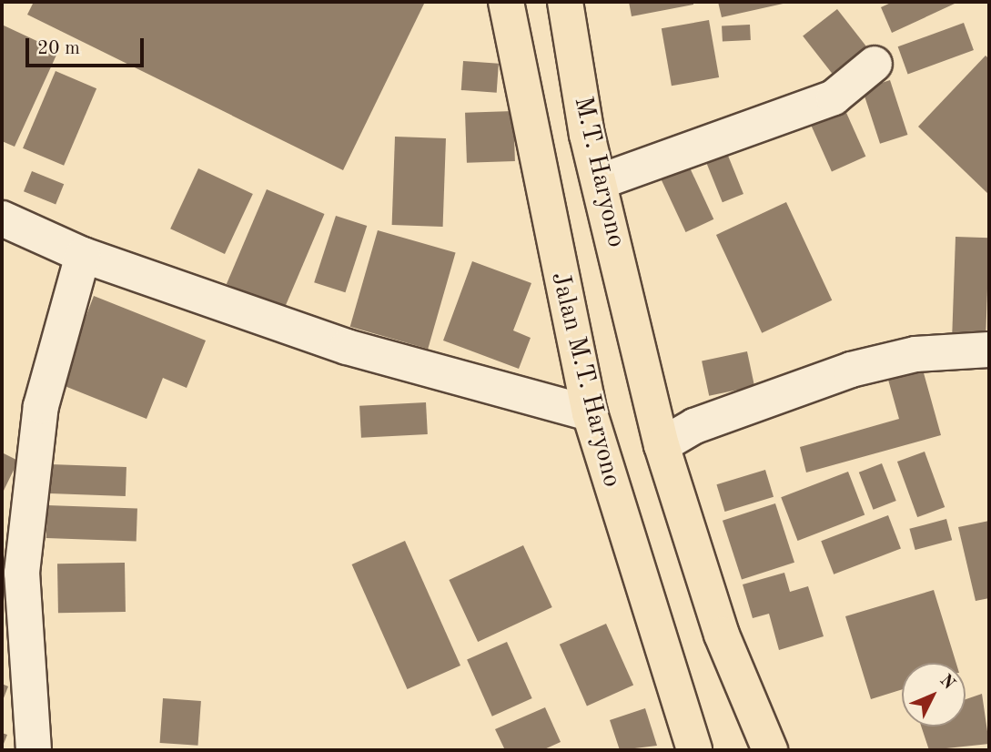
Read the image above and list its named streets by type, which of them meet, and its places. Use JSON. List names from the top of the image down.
{
  "streets": {
    "highway": ["M.T. Haryono", "Jalan M.T. Haryono"]
  },
  "scale_bar": "20 m",
  "north": "top right"
}
